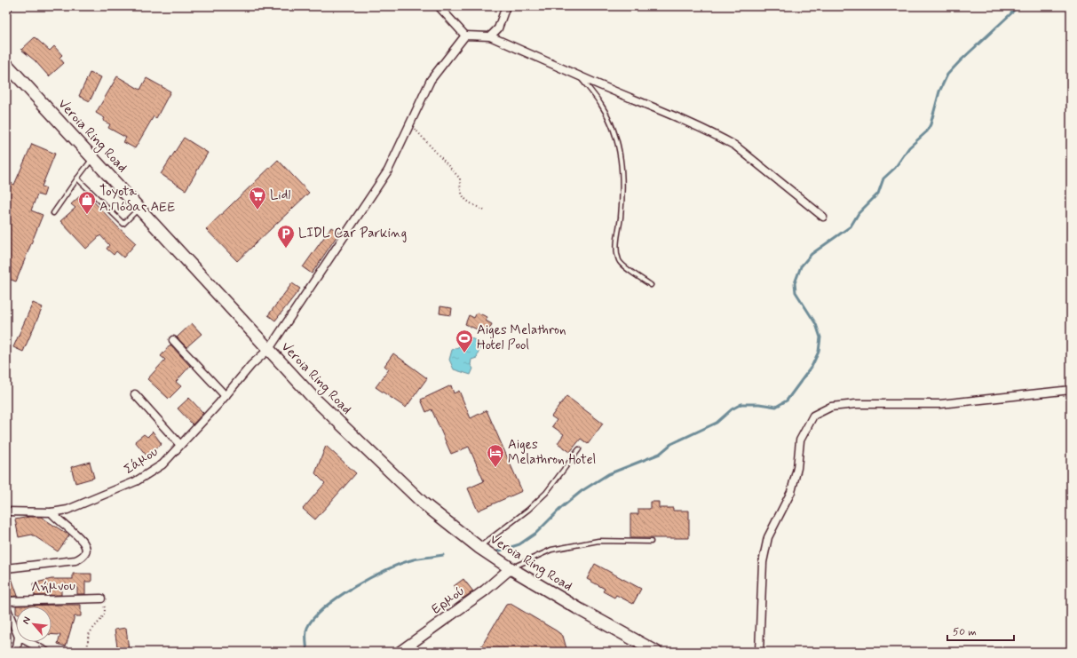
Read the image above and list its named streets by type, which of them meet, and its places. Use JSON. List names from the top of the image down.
{
  "streets": {
    "main road": ["Verοia Ring Road"],
    "street": ["Σάμου", "Λήμνου", "Ερμού"]
  },
  "crossings": [
    ["Verοia Ring Road", "Σάμου"],
    ["Verοia Ring Road", "Ερμού"]
  ],
  "places": {
    "supermarket": ["Lidl"],
    "shop": ["Toyota Α.Πόδας ΑΕΕ"],
    "parking": ["LIDL Car Parking"],
    "sports": ["Aiges Melathron Hotel Pool"],
    "hotel": ["Aiges Melathron Hotel"]
  },
  "scale_bar": "50 m",
  "north": "top left"
}
